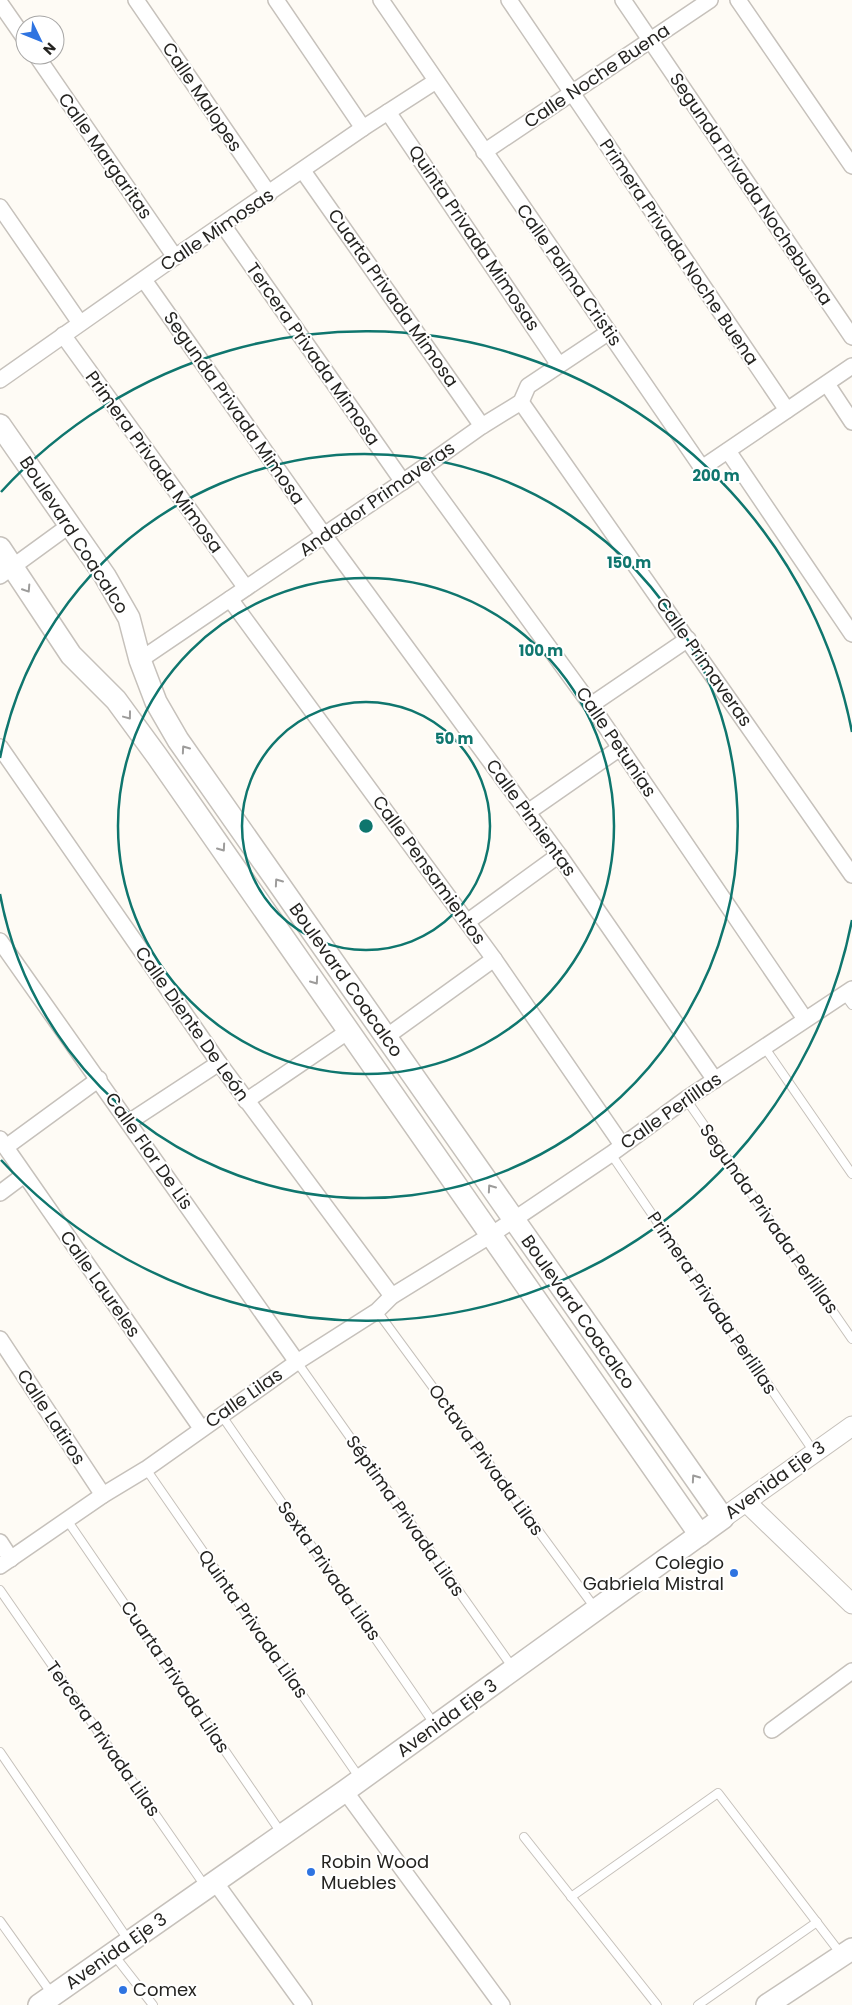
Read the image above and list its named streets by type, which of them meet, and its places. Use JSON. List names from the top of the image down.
{
  "streets": {
    "main road": ["Boulevard Coacalco", "Avenida Eje 3"],
    "street": [
      "Calle Noche Buena",
      "Calle Malopes",
      "Calle Margaritas",
      "Segunda Privada Nochebuena",
      "Calle Mimosas",
      "Quinta Privada Mimosas",
      "Primera Privada Noche Buena",
      "Calle Palma Cristis",
      "Cuarta Privada Mimosa",
      "Tercera Privada Mimosa",
      "Segunda Privada Mimosa",
      "Primera Privada Mimosa",
      "Andador Primaveras",
      "Calle Primaveras",
      "Calle Petunias",
      "Calle Pimientas",
      "Calle Pensamientos",
      "Calle Diente De León",
      "Calle Perlillas",
      "Calle Flor De Lis",
      "Calle Laureles",
      "Calle Lilas",
      "Calle Latiros"
    ],
    "lane": [
      "Segunda Privada Perlillas",
      "Primera Privada Perlillas",
      "Octava Privada Lilas",
      "Séptima Privada Lilas",
      "Sexta Privada Lilas",
      "Quinta Privada Lilas",
      "Cuarta Privada Lilas",
      "Tercera Privada Lilas"
    ]
  },
  "crossings": [
    ["Calle Noche Buena", "Segunda Privada Nochebuena"],
    ["Calle Noche Buena", "Primera Privada Noche Buena"],
    ["Calle Noche Buena", "Calle Palma Cristis"],
    ["Calle Malopes", "Calle Mimosas"],
    ["Calle Margaritas", "Calle Mimosas"],
    ["Calle Mimosas", "Quinta Privada Mimosas"],
    ["Calle Mimosas", "Calle Palma Cristis"],
    ["Calle Mimosas", "Cuarta Privada Mimosa"],
    ["Calle Mimosas", "Tercera Privada Mimosa"],
    ["Calle Mimosas", "Segunda Privada Mimosa"],
    ["Calle Mimosas", "Primera Privada Mimosa"],
    ["Quinta Privada Mimosas", "Andador Primaveras"],
    ["Calle Palma Cristis", "Andador Primaveras"],
    ["Cuarta Privada Mimosa", "Andador Primaveras"],
    ["Tercera Privada Mimosa", "Andador Primaveras"],
    ["Segunda Privada Mimosa", "Andador Primaveras"],
    ["Segunda Privada Mimosa", "Calle Pimientas"],
    ["Primera Privada Mimosa", "Andador Primaveras"],
    ["Andador Primaveras", "Boulevard Coacalco"],
    ["Andador Primaveras", "Calle Primaveras"],
    ["Andador Primaveras", "Calle Petunias"],
    ["Andador Primaveras", "Calle Pimientas"],
    ["Andador Primaveras", "Calle Pensamientos"],
    ["Boulevard Coacalco", "Calle Perlillas"],
    ["Boulevard Coacalco", "Calle Lilas"],
    ["Boulevard Coacalco", "Avenida Eje 3"],
    ["Calle Petunias", "Calle Perlillas"],
    ["Calle Pimientas", "Calle Perlillas"],
    ["Calle Pensamientos", "Calle Perlillas"],
    ["Calle Pensamientos", "Primera Privada Perlillas"],
    ["Calle Diente De León", "Calle Lilas"],
    ["Calle Perlillas", "Segunda Privada Perlillas"],
    ["Calle Perlillas", "Primera Privada Perlillas"],
    ["Calle Perlillas", "Calle Lilas"],
    ["Calle Flor De Lis", "Calle Lilas"],
    ["Calle Flor De Lis", "Séptima Privada Lilas"],
    ["Calle Laureles", "Calle Lilas"],
    ["Primera Privada Perlillas", "Avenida Eje 3"],
    ["Calle Lilas", "Calle Latiros"],
    ["Calle Lilas", "Octava Privada Lilas"],
    ["Calle Lilas", "Séptima Privada Lilas"],
    ["Calle Lilas", "Sexta Privada Lilas"],
    ["Calle Lilas", "Quinta Privada Lilas"],
    ["Calle Lilas", "Cuarta Privada Lilas"],
    ["Octava Privada Lilas", "Avenida Eje 3"],
    ["Avenida Eje 3", "Séptima Privada Lilas"],
    ["Avenida Eje 3", "Sexta Privada Lilas"],
    ["Avenida Eje 3", "Quinta Privada Lilas"],
    ["Avenida Eje 3", "Cuarta Privada Lilas"],
    ["Avenida Eje 3", "Tercera Privada Lilas"]
  ],
  "places": ["Colegio Gabriela Mistral", "Robin Wood Muebles", "Comex"],
  "north": "bottom right",
  "rings": [
    "200 m",
    "150 m",
    "100 m",
    "50 m"
  ]
}
